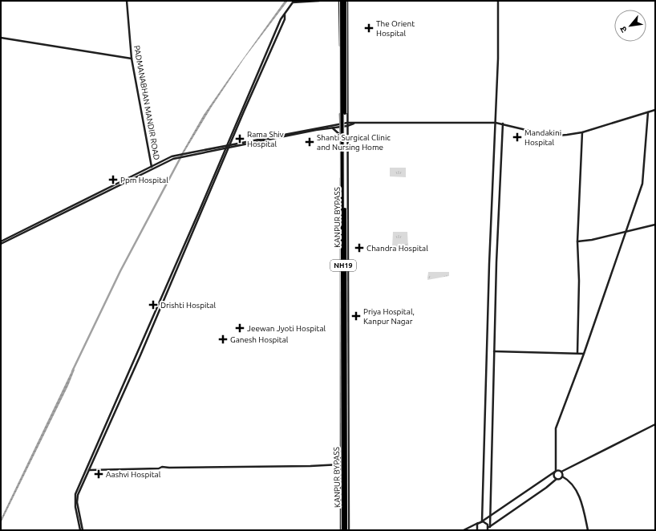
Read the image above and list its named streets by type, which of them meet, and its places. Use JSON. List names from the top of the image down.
{
  "streets": {
    "highway": ["KANPUR BYPASS", "NH19"],
    "street": ["PADMANABHAN MANDIR ROAD"]
  },
  "places": {
    "health": [
      "The Orient Hospital",
      "Mandakini Hospital",
      "Rama Shiv Hospital",
      "Shanti Surgical Clinic and Nursing Home",
      "Ppm Hospital",
      "Chandra Hospital",
      "Drishti Hospital",
      "Priya Hospital, Kanpur Nagar",
      "Jeewan Jyoti Hospital",
      "Ganesh Hospital",
      "Aashvi Hospital"
    ]
  },
  "north": "bottom left"
}
